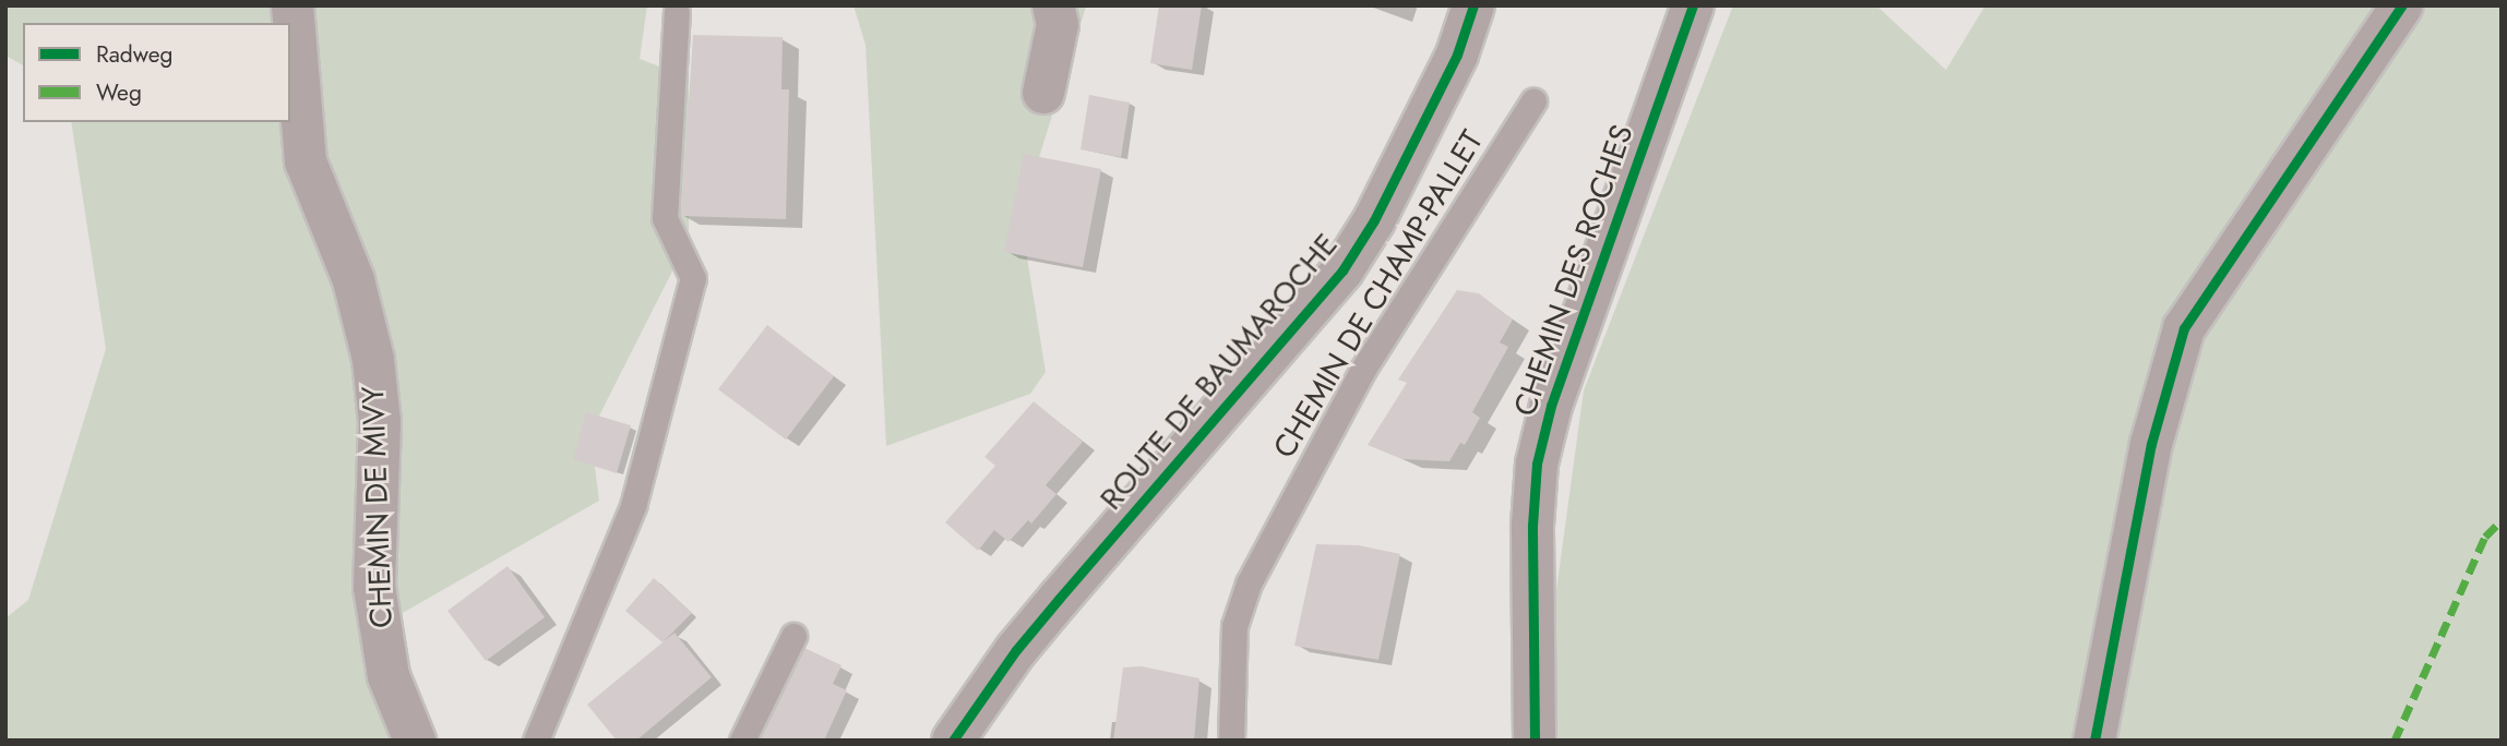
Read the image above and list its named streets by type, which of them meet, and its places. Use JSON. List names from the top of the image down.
{
  "streets": {
    "street": ["CHEMIN DES ROCHES", "ROUTE DE BAUMAROCHE", "CHEMIN DE MIVY"],
    "lane": ["CHEMIN DE CHAMP-PALLET"]
  },
  "legend": ["Radweg", "Weg"]
}
